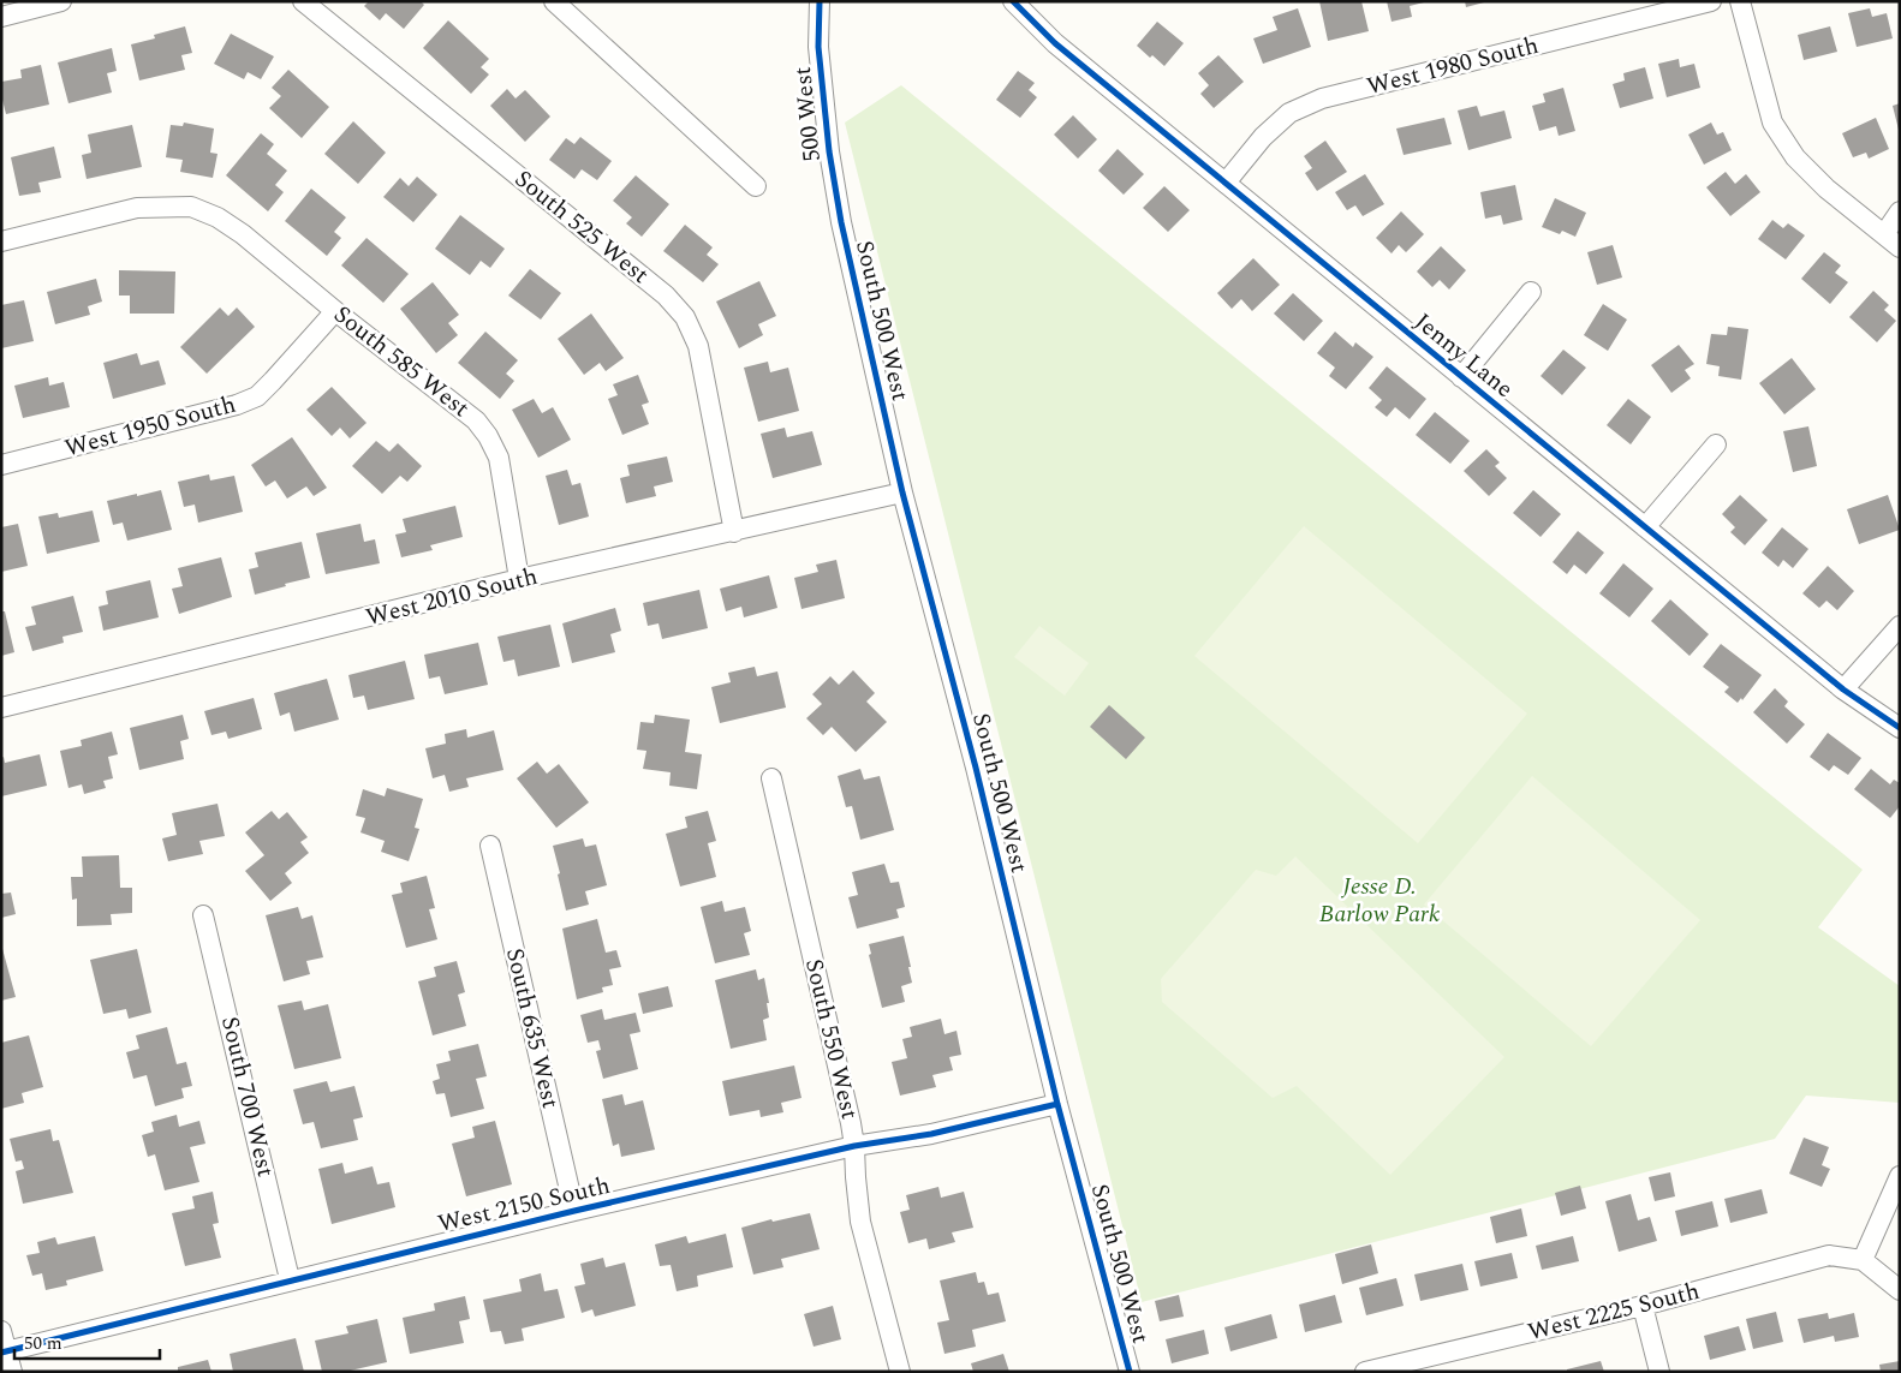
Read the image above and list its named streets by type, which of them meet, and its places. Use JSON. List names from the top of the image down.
{
  "streets": {
    "street": [
      "West 1980 South",
      "500 West",
      "South 525 West",
      "South 500 West",
      "Jenny Lane",
      "South 585 West",
      "West 1950 South",
      "West 2010 South",
      "South 635 West",
      "South 550 West",
      "South 700 West",
      "West 2150 South",
      "West 2225 South"
    ]
  },
  "crossings": [
    ["West 1980 South", "Jenny Lane"],
    ["500 West", "South 500 West"],
    ["South 525 West", "West 2010 South"],
    ["South 500 West", "West 2010 South"],
    ["South 500 West", "West 2150 South"],
    ["South 585 West", "West 1950 South"],
    ["South 585 West", "West 2010 South"],
    ["South 635 West", "West 2150 South"],
    ["South 550 West", "West 2150 South"],
    ["South 700 West", "West 2150 South"]
  ],
  "parks": ["Jesse D. Barlow Park"],
  "scale_bar": "50 m"
}
